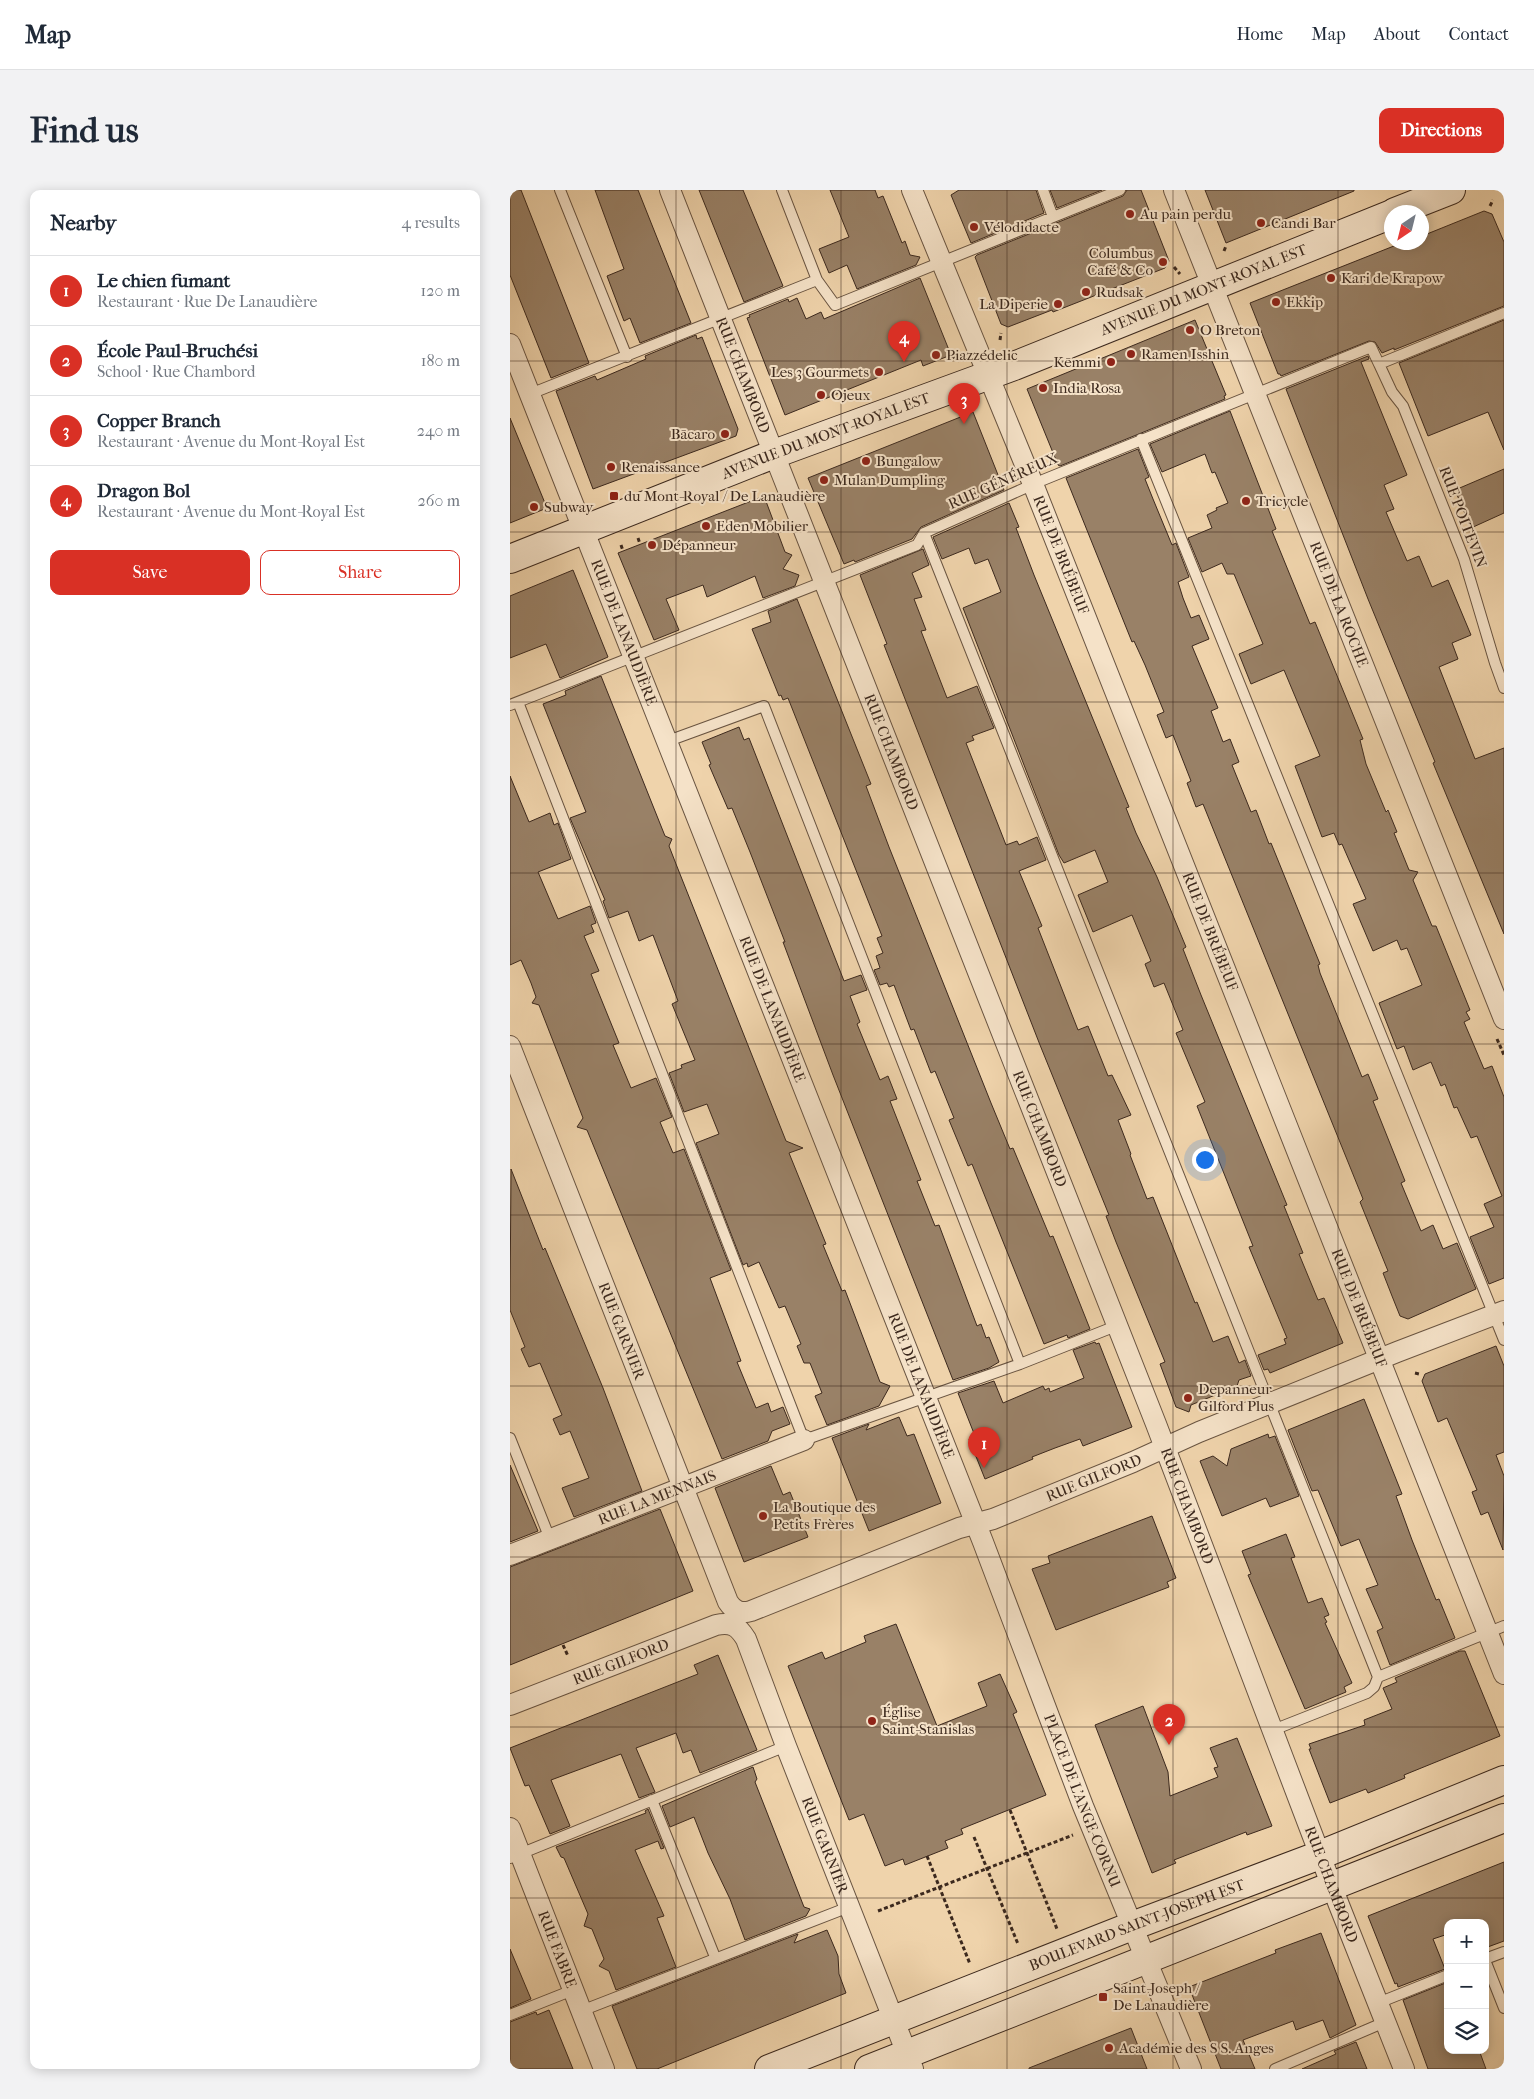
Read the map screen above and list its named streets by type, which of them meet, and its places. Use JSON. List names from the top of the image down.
{
  "streets": {
    "main road": ["AVENUE DU MONT-ROYAL EST", "BOULEVARD SAINT-JOSEPH EST"],
    "street": [
      "RUE CHAMBORD",
      "RUE DE BRÉBEUF",
      "RUE DE LA ROCHE",
      "RUE DE LANAUDIÈRE",
      "RUE GARNIER",
      "RUE GILFORD",
      "RUE LA MENNAIS",
      "PLACE DE L'ANGE-CORNU",
      "RUE FABRE"
    ],
    "lane": ["RUE GÉNÉREUX", "RUE POITEVIN"]
  },
  "crossings": [
    ["AVENUE DU MONT-ROYAL EST", "RUE CHAMBORD"],
    ["AVENUE DU MONT-ROYAL EST", "RUE DE BRÉBEUF"],
    ["AVENUE DU MONT-ROYAL EST", "RUE DE LA ROCHE"],
    ["AVENUE DU MONT-ROYAL EST", "RUE DE LANAUDIÈRE"],
    ["RUE CHAMBORD", "RUE GÉNÉREUX"],
    ["RUE CHAMBORD", "RUE GILFORD"],
    ["RUE CHAMBORD", "BOULEVARD SAINT-JOSEPH EST"],
    ["RUE GÉNÉREUX", "RUE POITEVIN"],
    ["RUE GÉNÉREUX", "RUE DE BRÉBEUF"],
    ["RUE GÉNÉREUX", "RUE DE LA ROCHE"],
    ["RUE GÉNÉREUX", "RUE DE LANAUDIÈRE"],
    ["RUE DE BRÉBEUF", "RUE GILFORD"],
    ["RUE DE LANAUDIÈRE", "RUE GILFORD"],
    ["RUE DE LANAUDIÈRE", "PLACE DE L'ANGE-CORNU"],
    ["RUE GARNIER", "RUE GILFORD"],
    ["RUE GARNIER", "RUE LA MENNAIS"],
    ["RUE GARNIER", "BOULEVARD SAINT-JOSEPH EST"],
    ["PLACE DE L'ANGE-CORNU", "BOULEVARD SAINT-JOSEPH EST"]
  ],
  "places": {
    "other": [
      "Au pain perdu",
      "Candi Bar",
      "Vélodidacte",
      "Columbus Café & Co",
      "Kari de Krapow",
      "Rudsak",
      "Ekkip",
      "La Diperie",
      "O Breton",
      "Ramen Isshin",
      "Piazzédelic",
      "Kēmmi",
      "Les 3 Gourmets",
      "India Rosa",
      "Ojeux",
      "Bācaro",
      "Bungalow",
      "Renaissance",
      "Mulan Dumpling",
      "Tricycle",
      "Subway",
      "Eden Mobilier",
      "Dépanneur",
      "Depanneur Gilford Plus",
      "La Boutique des Petits Frères",
      "Église Saint-Stanislas",
      "Académie des S S. Anges"
    ],
    "transit": ["du Mont-Royal / De Lanaudière", "Saint-Joseph / De Lanaudière"]
  },
  "north": "bottom left",
  "page": {
    "header": "Map",
    "nav": [
      "Home",
      "Map",
      "About",
      "Contact"
    ],
    "buttons": [
      "Directions",
      ["Save", "Share"]
    ],
    "title": "Find us",
    "heading": ["Nearby", "4 results"],
    "list": [
      {
        "mark": "1",
        "name": "Le chien fumant",
        "note": "Restaurant · Rue De Lanaudière",
        "value": "120 m"
      },
      {
        "mark": "2",
        "name": "École Paul-Bruchési",
        "note": "School · Rue Chambord",
        "value": "180 m"
      },
      {
        "mark": "3",
        "name": "Copper Branch",
        "note": "Restaurant · Avenue du Mont-Royal Est",
        "value": "240 m"
      },
      {
        "mark": "4",
        "name": "Dragon Bol",
        "note": "Restaurant · Avenue du Mont-Royal Est",
        "value": "260 m"
      }
    ],
    "pins": [
      "4",
      "3",
      "1",
      "2"
    ],
    "map_buttons": ["+", "−"]
  }
}
